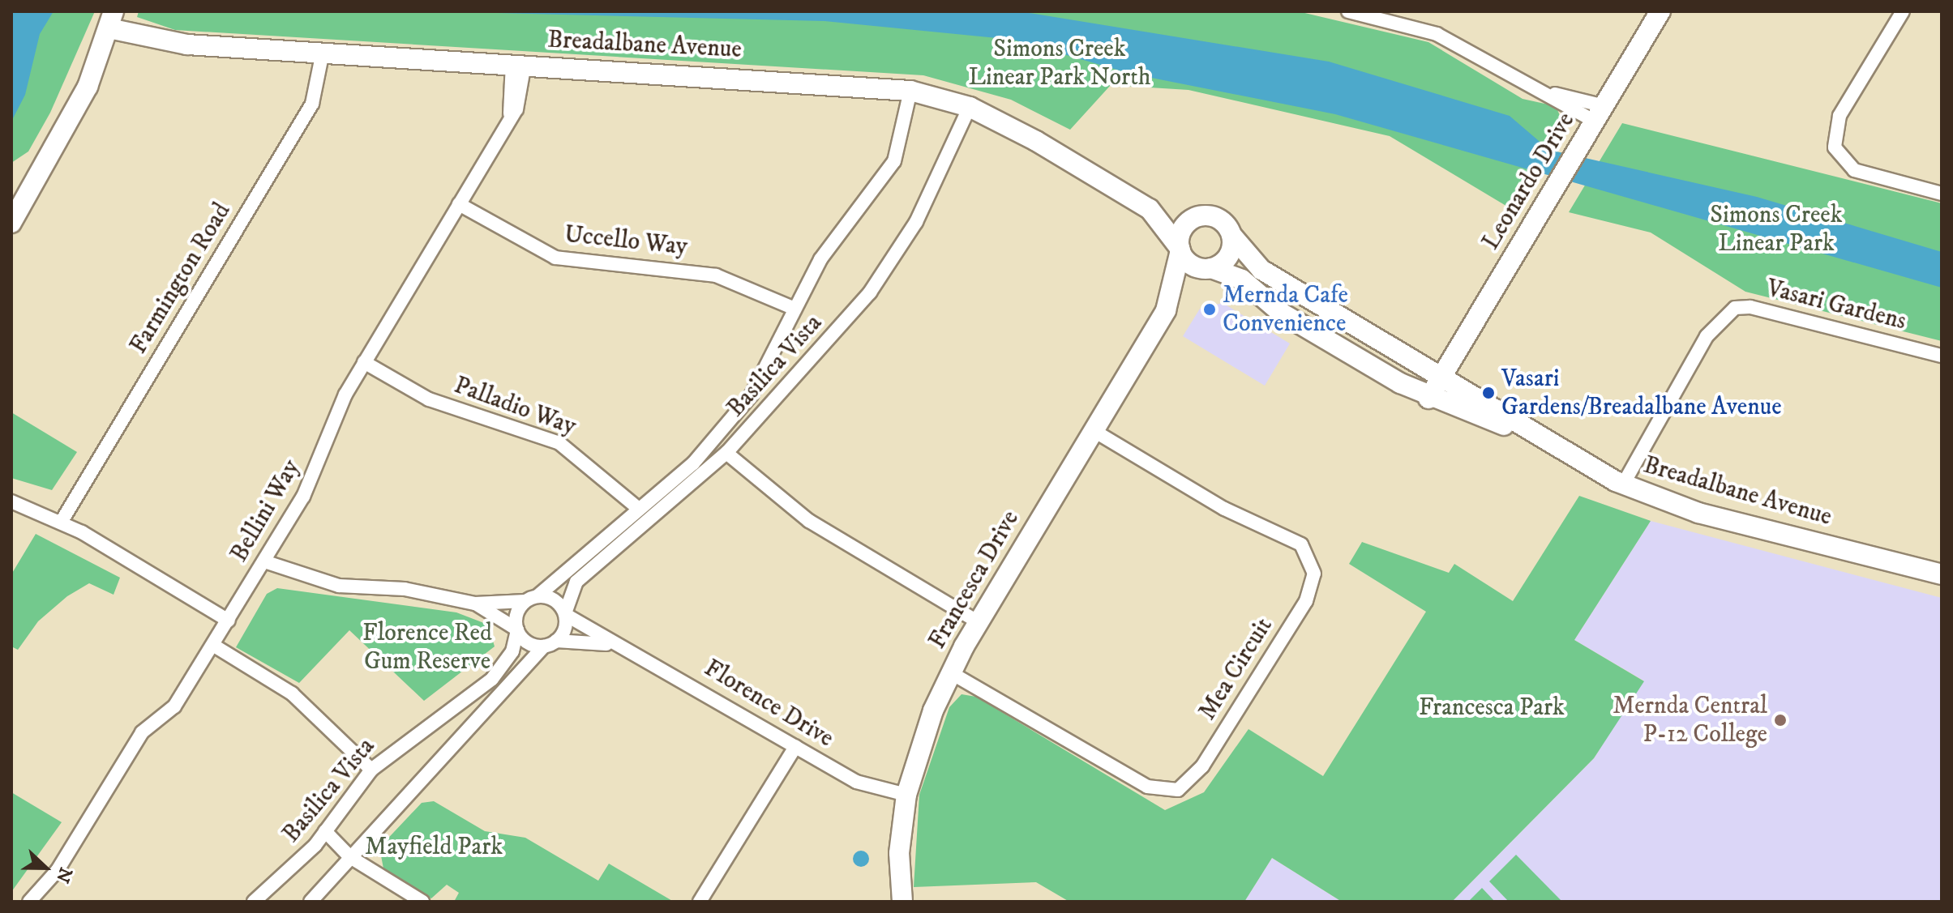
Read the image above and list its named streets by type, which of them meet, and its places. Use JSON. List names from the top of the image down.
{
  "streets": {
    "street": [
      "Breadalbane Avenue",
      "Leonardo Drive",
      "Uccello Way",
      "Farmington Road",
      "Vasari Gardens",
      "Basilica Vista",
      "Palladio Way",
      "Bellini Way",
      "Francesca Drive",
      "Mea Circuit",
      "Florence Drive"
    ]
  },
  "crossings": [
    ["Breadalbane Avenue", "Leonardo Drive"],
    ["Breadalbane Avenue", "Farmington Road"],
    ["Breadalbane Avenue", "Vasari Gardens"],
    ["Breadalbane Avenue", "Basilica Vista"],
    ["Breadalbane Avenue", "Bellini Way"],
    ["Breadalbane Avenue", "Francesca Drive"],
    ["Uccello Way", "Basilica Vista"],
    ["Uccello Way", "Bellini Way"],
    ["Basilica Vista", "Palladio Way"],
    ["Basilica Vista", "Florence Drive"],
    ["Palladio Way", "Bellini Way"],
    ["Francesca Drive", "Mea Circuit"],
    ["Francesca Drive", "Florence Drive"]
  ],
  "parks": [
    "Simons Creek Linear Park North",
    "Simons Creek Linear Park",
    "Florence Red Gum Reserve",
    "Francesca Park",
    "Mayfield Park"
  ],
  "places": ["Mernda Cafe Convenience", "Vasari Gardens/Breadalbane Avenue", "Mernda Central P-12 College"],
  "north": "right"
}
